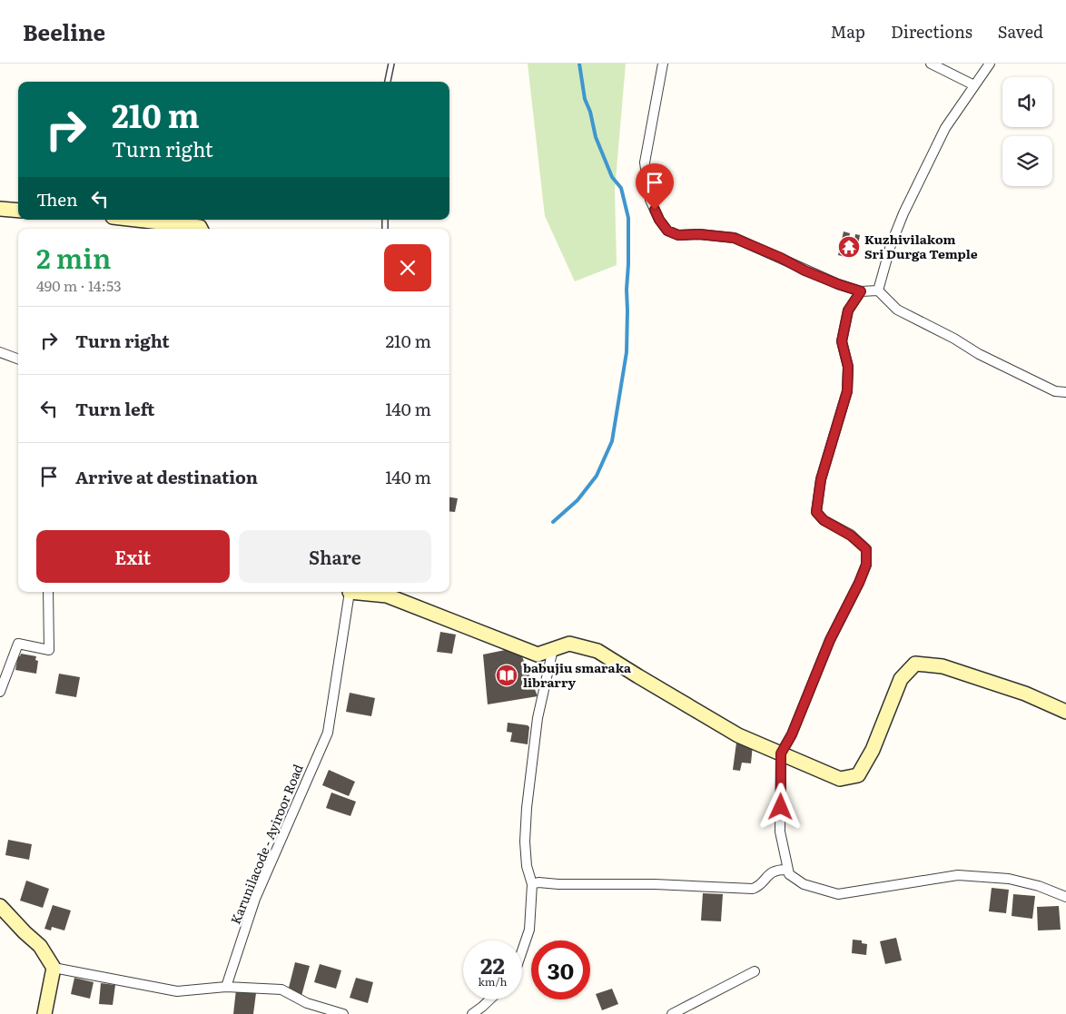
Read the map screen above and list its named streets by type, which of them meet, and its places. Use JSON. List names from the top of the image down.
{
  "streets": {
    "street": ["Karunilacode - Ayiroor Road"]
  },
  "places": {
    "temple": ["Kuzhivilakom Sri Durga Temple"],
    "library": ["babujiu smaraka librarry"]
  },
  "page": {
    "header": "Beeline",
    "nav": ["Map", "Directions", "Saved"],
    "turn": ["210 m", "Turn right"],
    "then": "Then",
    "heading": ["2 min", "490 m · 14:53"],
    "list": [
      {
        "name": "Turn right",
        "value": "210 m"
      },
      {
        "name": "Turn left",
        "value": "140 m"
      },
      {
        "name": "Arrive at destination",
        "value": "140 m"
      }
    ],
    "buttons": ["Exit", "Share"],
    "speed": "22 km/h",
    "limit": "30"
  }
}
